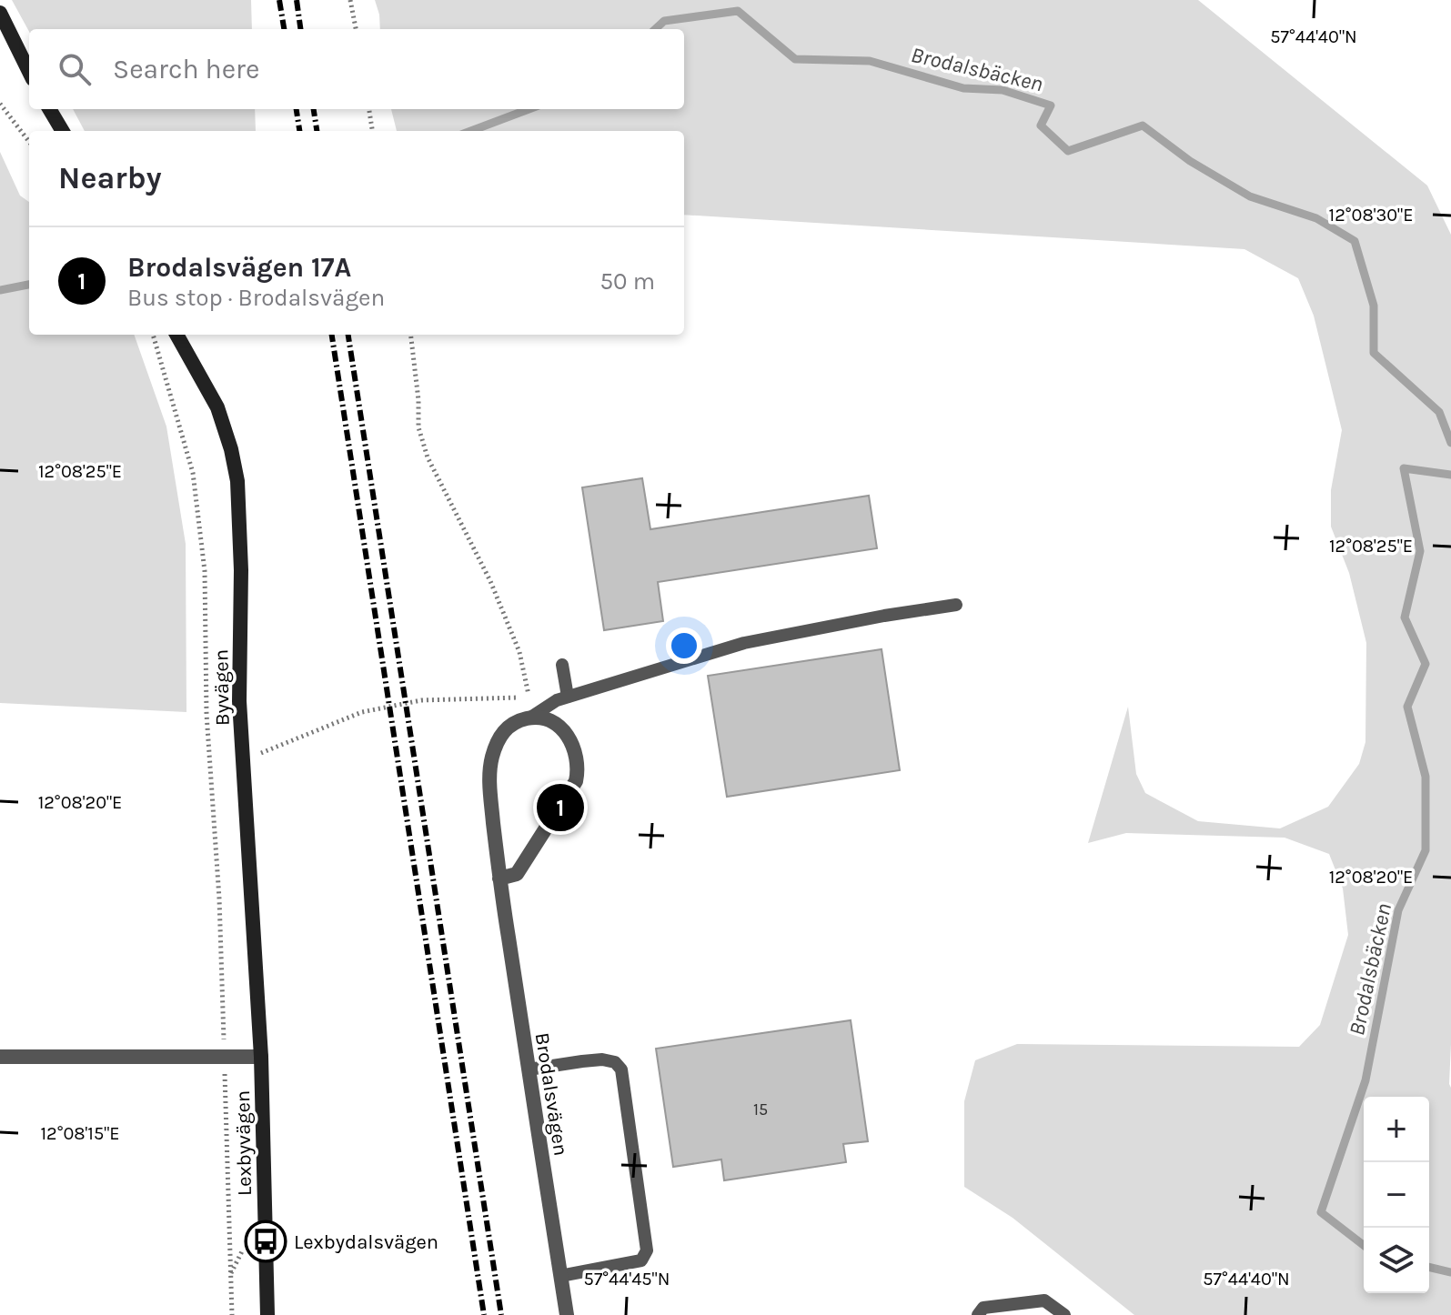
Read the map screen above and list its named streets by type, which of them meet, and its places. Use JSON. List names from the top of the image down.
{
  "streets": {
    "street": ["Byvägen", "Brodalsvägen", "Lexbyvägen"]
  },
  "crossings": [
    ["Byvägen", "Lexbyvägen"]
  ],
  "water": ["Brodalsbäcken"],
  "places": {
    "bus stop": ["Lexbydalsvägen"]
  },
  "house_numbers": ["15"],
  "page": {
    "search": "Search here",
    "heading": "Nearby",
    "list": [
      {
        "mark": "1",
        "name": "Brodalsvägen 17A",
        "note": "Bus stop · Brodalsvägen",
        "value": "50 m"
      }
    ],
    "pins": "1",
    "map_buttons": ["+", "−"]
  },
  "coordinates": [
    "57°44'40\"N",
    "12°08'30\"E",
    "12°08'25\"E",
    "12°08'20\"E",
    "12°08'15\"E",
    "57°44'45\"N"
  ]
}
